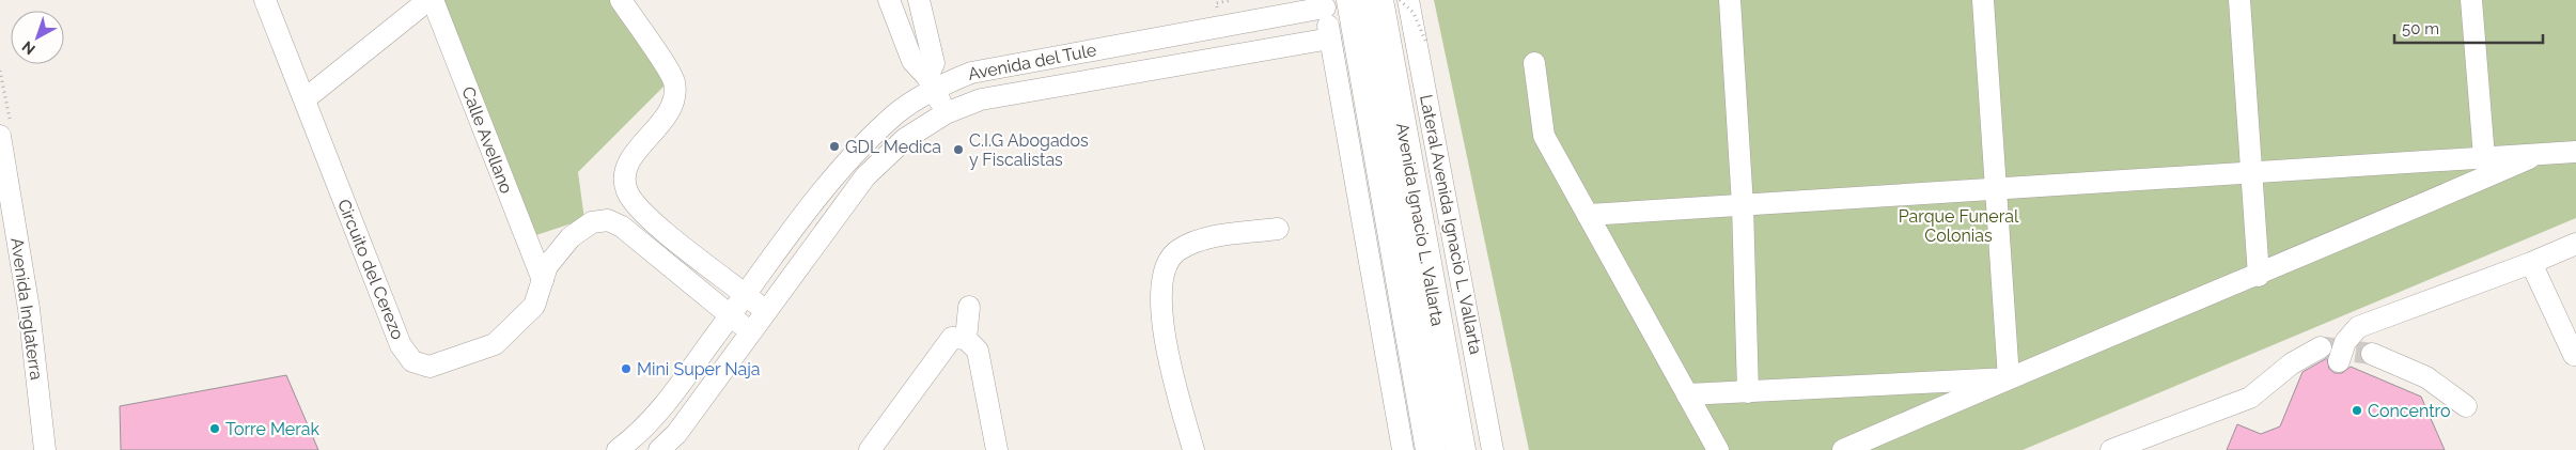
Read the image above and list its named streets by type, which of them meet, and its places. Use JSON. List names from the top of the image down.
{
  "streets": {
    "highway": ["Avenida Ignacio L. Vallarta"],
    "street": [
      "Avenida del Tule",
      "Calle Avellano",
      "Lateral Avenida Ignacio L. Vallarta",
      "Circuito del Cerezo",
      "Avenida Inglaterra"
    ]
  },
  "crossings": [
    ["Avenida del Tule", "Avenida Ignacio L. Vallarta"],
    ["Calle Avellano", "Circuito del Cerezo"]
  ],
  "parks": ["Parque Funeral Colonias"],
  "places": [
    "GDL Medica",
    "C.I.G Abogados y Fiscalistas",
    "Mini Super Naja",
    "Concentro",
    "Torre Merak"
  ],
  "scale_bar": "50 m",
  "north": "bottom left"
}
